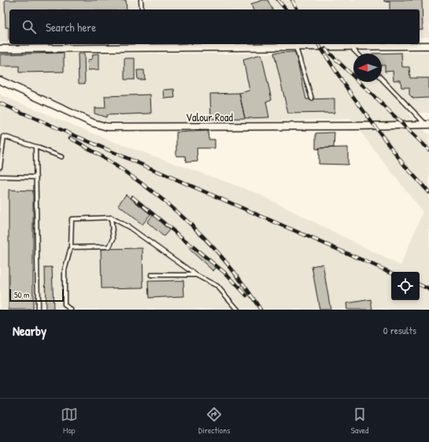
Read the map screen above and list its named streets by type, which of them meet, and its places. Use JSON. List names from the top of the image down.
{
  "streets": {
    "street": ["Valour Road"]
  },
  "scale_bar": "50 m",
  "north": "left",
  "page": {
    "search": "Search here",
    "scale": "50 m",
    "heading": ["Nearby", "0 results"],
    "nav": ["Map", "Directions", "Saved"]
  }
}
